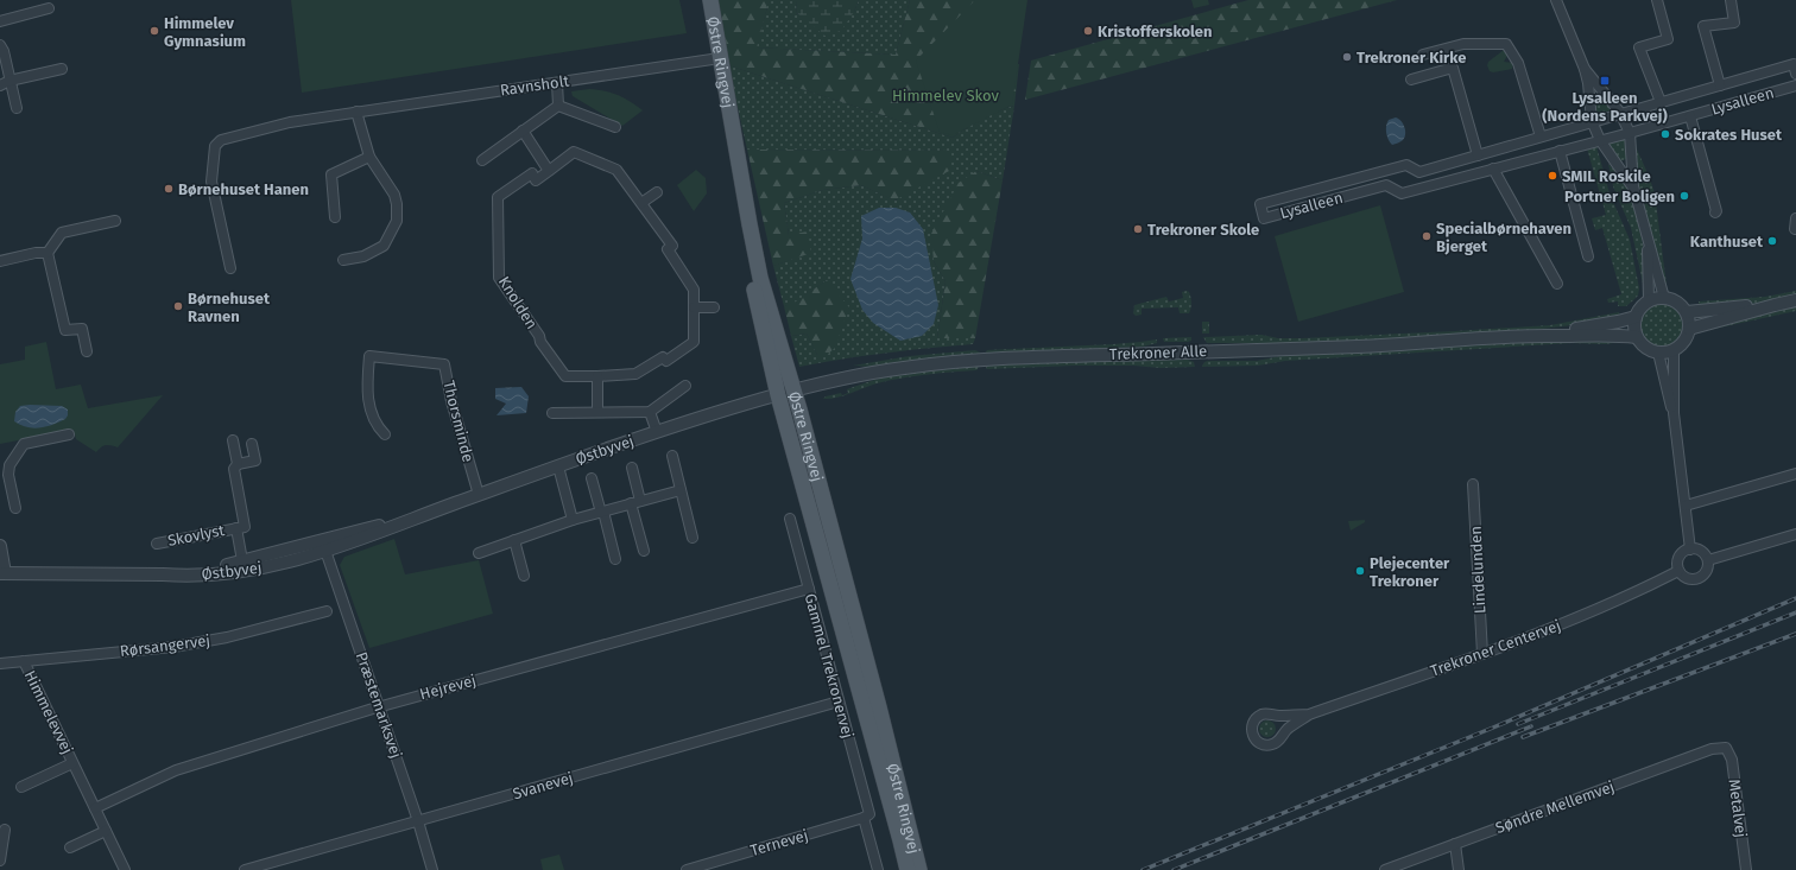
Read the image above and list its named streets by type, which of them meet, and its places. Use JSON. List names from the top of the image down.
{
  "streets": {
    "main road": ["Østre Ringvej"],
    "street": [
      "Ravnsholt",
      "Lysalleen",
      "Knolden",
      "Trekroner Alle",
      "Thorsminde",
      "Østbyvej",
      "Skovlyst",
      "Lindelunden",
      "Rørsangervej",
      "Trekroner Centervej",
      "Gammel Trekronervej",
      "Hejrevej",
      "Præstemarksvej",
      "Himmelevvej",
      "Svanevej",
      "Søndre Mellemvej",
      "Metalvej",
      "Ternevej"
    ]
  },
  "crossings": [
    ["Østre Ringvej", "Ravnsholt"],
    ["Østre Ringvej", "Trekroner Alle"],
    ["Østre Ringvej", "Østbyvej"],
    ["Trekroner Alle", "Østbyvej"],
    ["Thorsminde", "Østbyvej"],
    ["Østbyvej", "Skovlyst"],
    ["Østbyvej", "Præstemarksvej"],
    ["Lindelunden", "Trekroner Centervej"],
    ["Rørsangervej", "Himmelevvej"],
    ["Gammel Trekronervej", "Hejrevej"],
    ["Gammel Trekronervej", "Svanevej"],
    ["Gammel Trekronervej", "Ternevej"],
    ["Hejrevej", "Præstemarksvej"],
    ["Hejrevej", "Himmelevvej"],
    ["Præstemarksvej", "Svanevej"],
    ["Søndre Mellemvej", "Metalvej"]
  ],
  "parks": ["Himmelev Skov"],
  "places": {
    "other": [
      "Himmelev Gymnasium",
      "Kristofferskolen",
      "Trekroner Kirke",
      "Sokrates Huset",
      "SMIL Roskile",
      "Børnehuset Hanen",
      "Portner Boligen",
      "Trekroner Skole",
      "Specialbørnehaven Bjerget",
      "Kanthuset",
      "Børnehuset Ravnen",
      "Plejecenter Trekroner"
    ],
    "transit": ["Lysalleen (Nordens Parkvej)"]
  }
}
